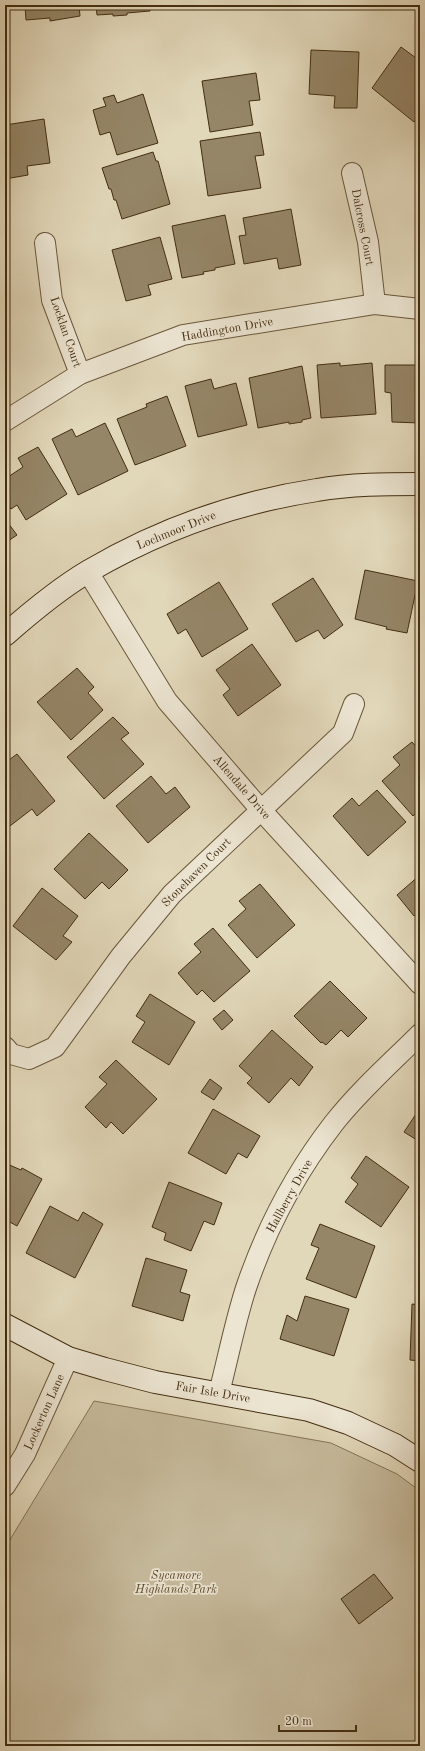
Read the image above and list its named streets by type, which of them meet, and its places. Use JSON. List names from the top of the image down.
{
  "streets": {
    "street": [
      "Dalcross Court",
      "Haddington Drive",
      "Locklan Court",
      "Lochmoor Drive",
      "Allendale Drive",
      "Stonehaven Court",
      "Hallberry Drive",
      "Fair Isle Drive",
      "Lockerton Lane"
    ]
  },
  "crossings": [
    ["Dalcross Court", "Haddington Drive"],
    ["Haddington Drive", "Locklan Court"],
    ["Lochmoor Drive", "Allendale Drive"],
    ["Allendale Drive", "Stonehaven Court"],
    ["Hallberry Drive", "Fair Isle Drive"],
    ["Fair Isle Drive", "Lockerton Lane"]
  ],
  "parks": ["Sycamore Highlands Park"],
  "scale_bar": "20 m"
}
